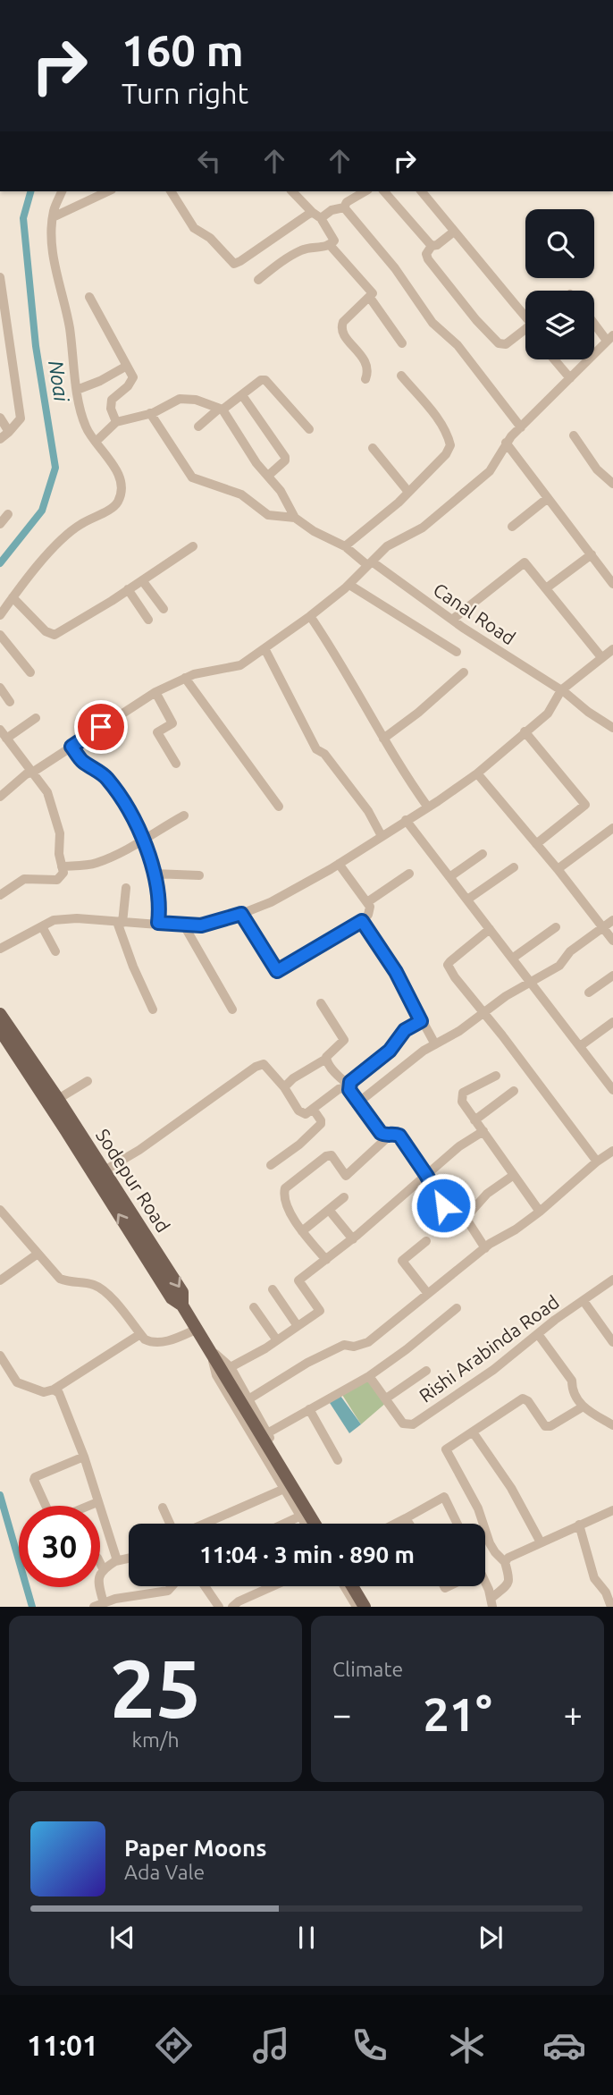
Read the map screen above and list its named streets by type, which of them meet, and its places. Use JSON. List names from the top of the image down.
{
  "streets": {
    "main road": ["Sodepur Road"],
    "street": ["Canal Road", "Rishi Arabinda Road"]
  },
  "water": ["Noai"],
  "page": {
    "turn": ["160 m", "Turn right"],
    "limit": "30",
    "trip": "11:04 · 3 min · 890 m",
    "tile": [
      ["25", "km/h"],
      "Climate"
    ],
    "heat": ["−", "21°", "+"],
    "song": ["Paper Moons", "Ada Vale"],
    "tabs": "11:01"
  }
}
